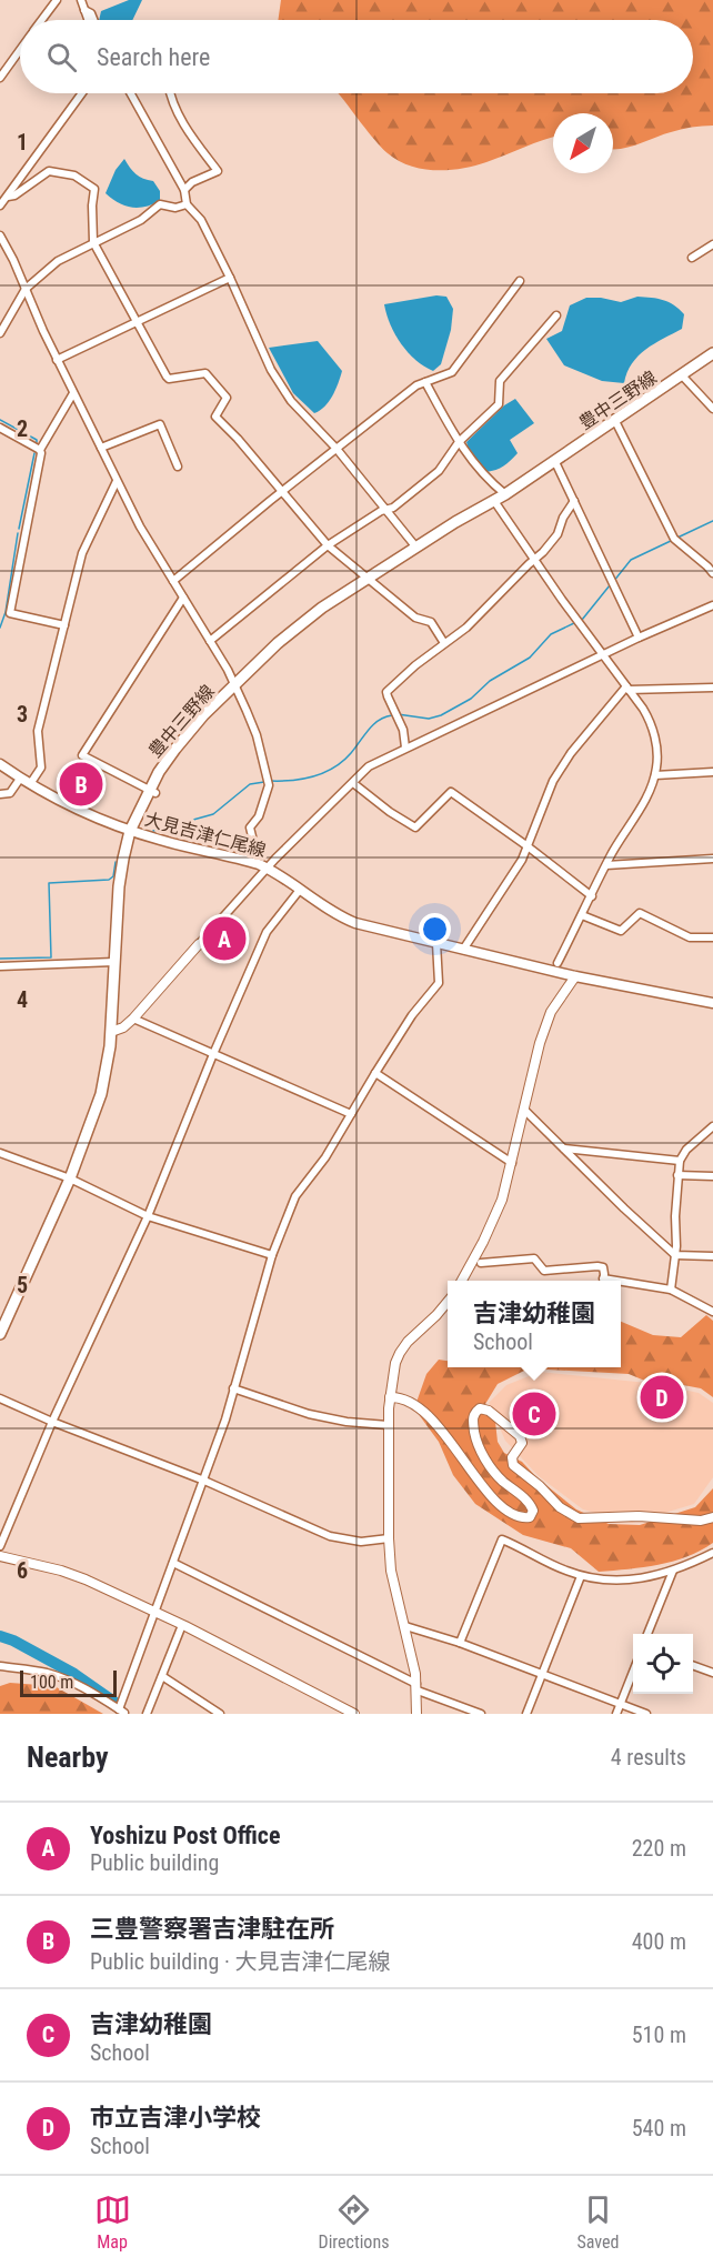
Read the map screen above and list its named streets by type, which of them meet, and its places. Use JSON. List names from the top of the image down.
{
  "streets": {
    "main road": ["豊中三野線", "大見吉津仁尾線"]
  },
  "crossings": [
    ["豊中三野線", "大見吉津仁尾線"]
  ],
  "scale_bar": "100 m",
  "north": "bottom left",
  "page": {
    "search": "Search here",
    "pins": [
      "B",
      "A",
      "D",
      "C"
    ],
    "popup": ["吉津幼稚園", "School"],
    "scale": "100 m",
    "heading": ["Nearby", "4 results"],
    "list": [
      {
        "mark": "A",
        "name": "Yoshizu Post Office",
        "note": "Public building",
        "value": "220 m"
      },
      {
        "mark": "B",
        "name": "三豊警察署吉津駐在所",
        "note": "Public building · 大見吉津仁尾線",
        "value": "400 m"
      },
      {
        "mark": "C",
        "name": "吉津幼稚園",
        "note": "School",
        "value": "510 m"
      },
      {
        "mark": "D",
        "name": "市立吉津小学校",
        "note": "School",
        "value": "540 m"
      }
    ],
    "nav": ["Map", "Directions", "Saved"]
  },
  "grid": {
    "rows": [
      "1",
      "2",
      "3",
      "4",
      "5",
      "6"
    ]
  }
}
